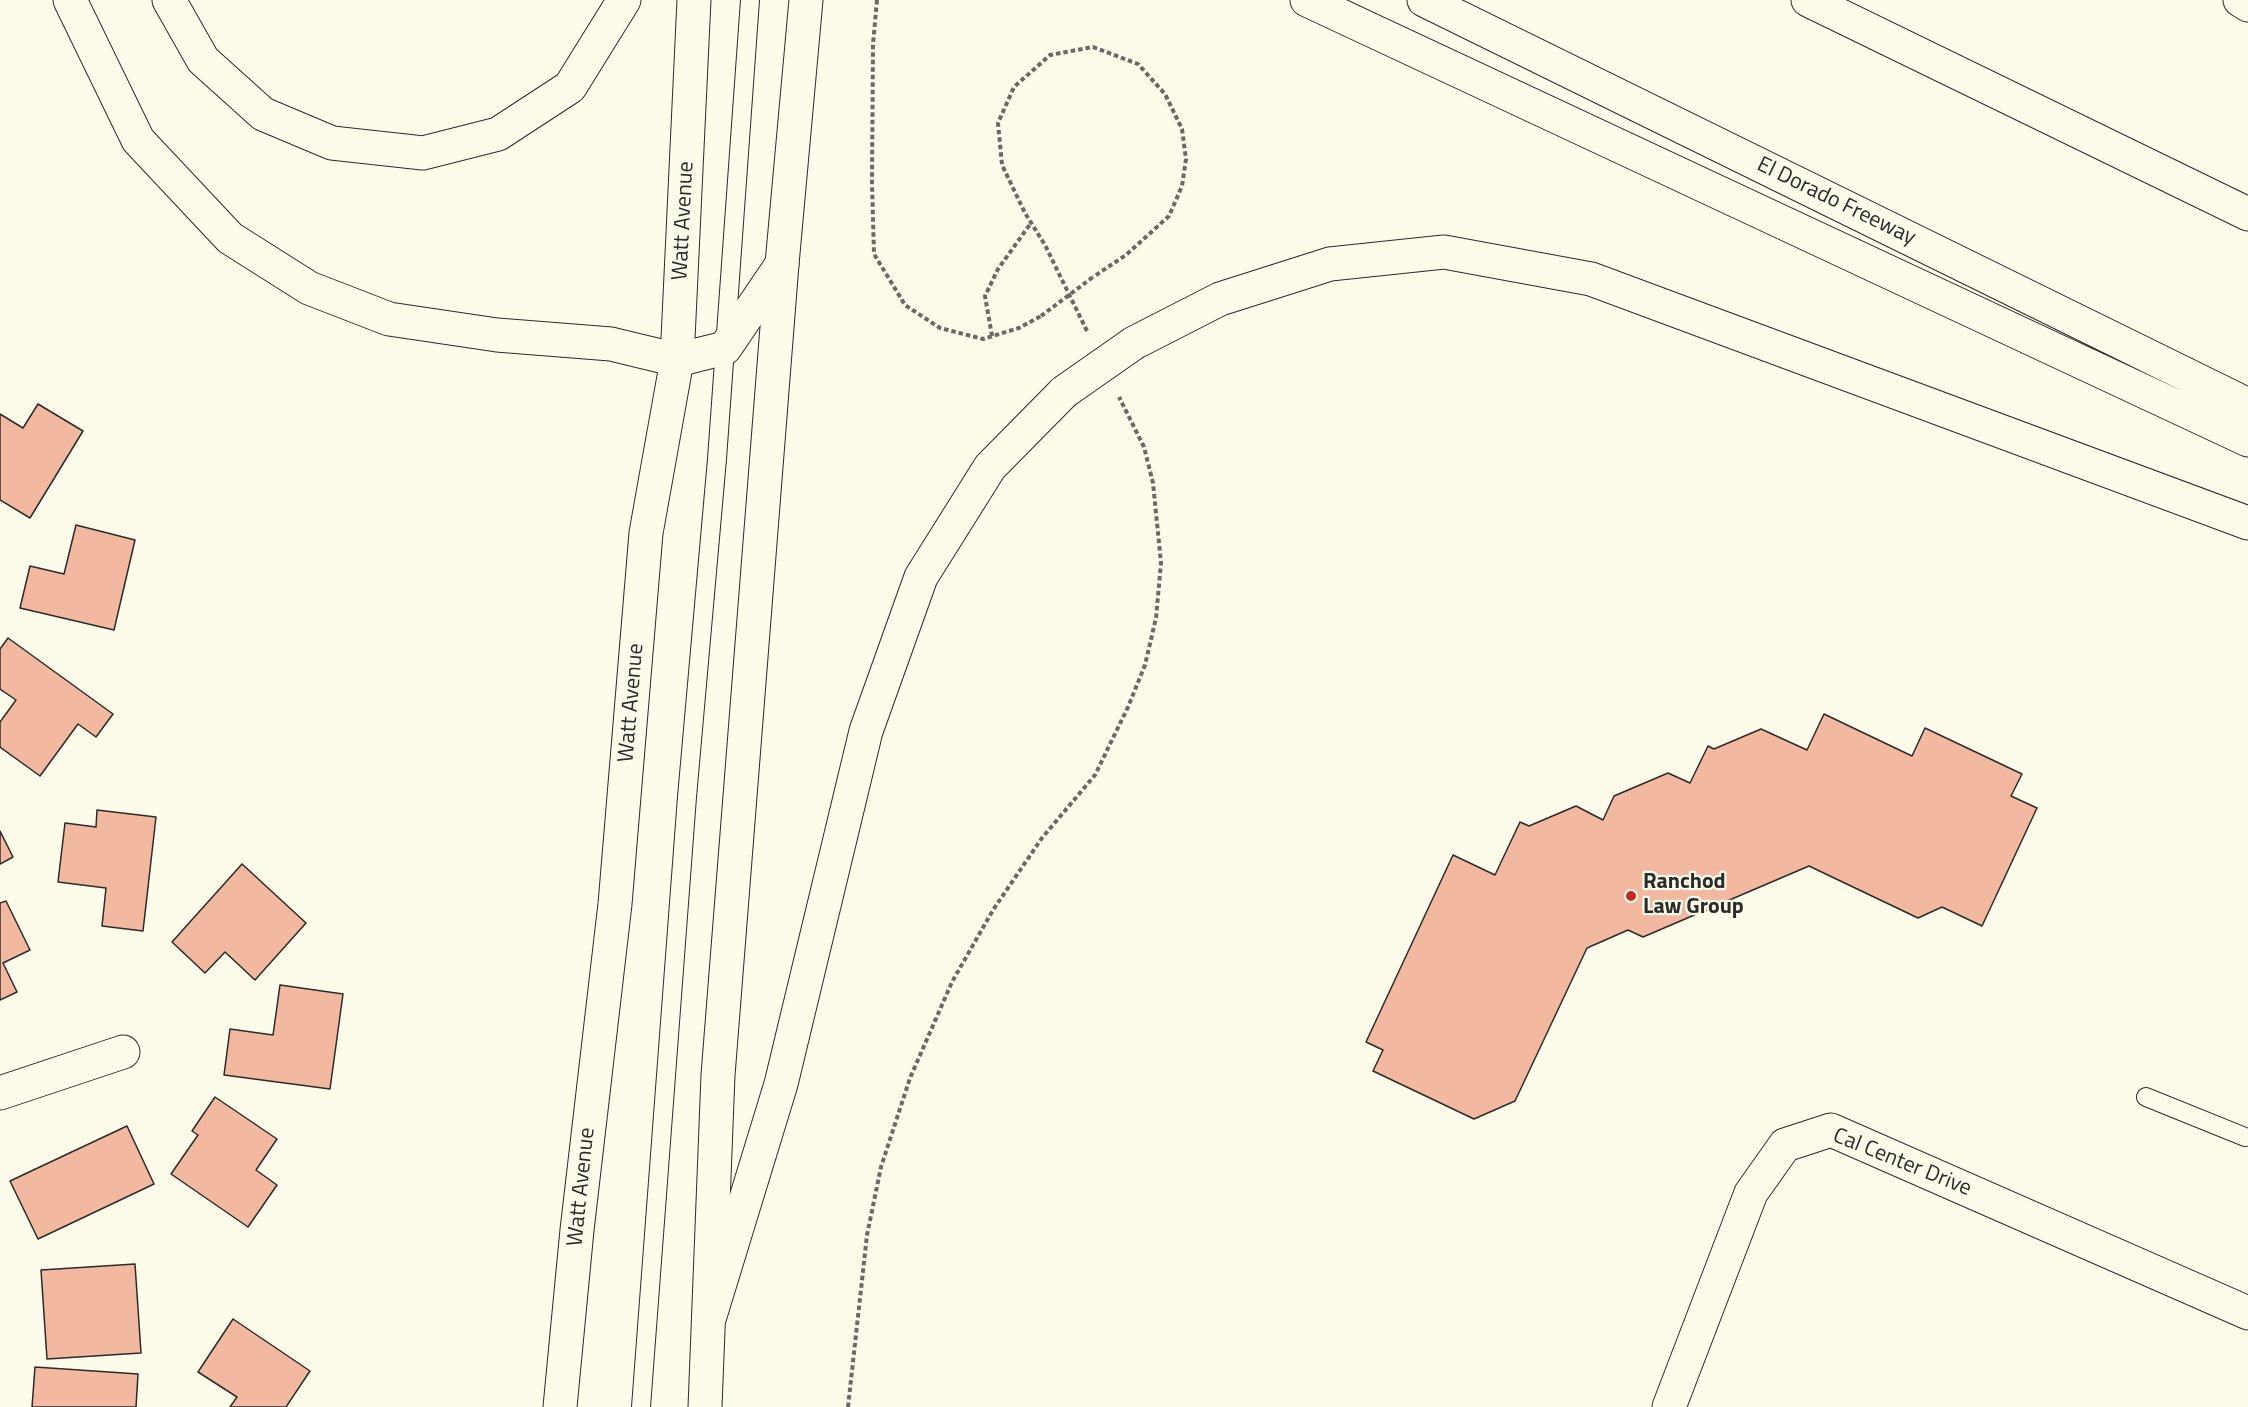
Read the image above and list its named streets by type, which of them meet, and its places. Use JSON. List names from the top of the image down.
{
  "streets": {
    "main road": ["El Dorado Freeway", "Watt Avenue", "Cal Center Drive"]
  },
  "places": ["Ranchod Law Group"]
}
